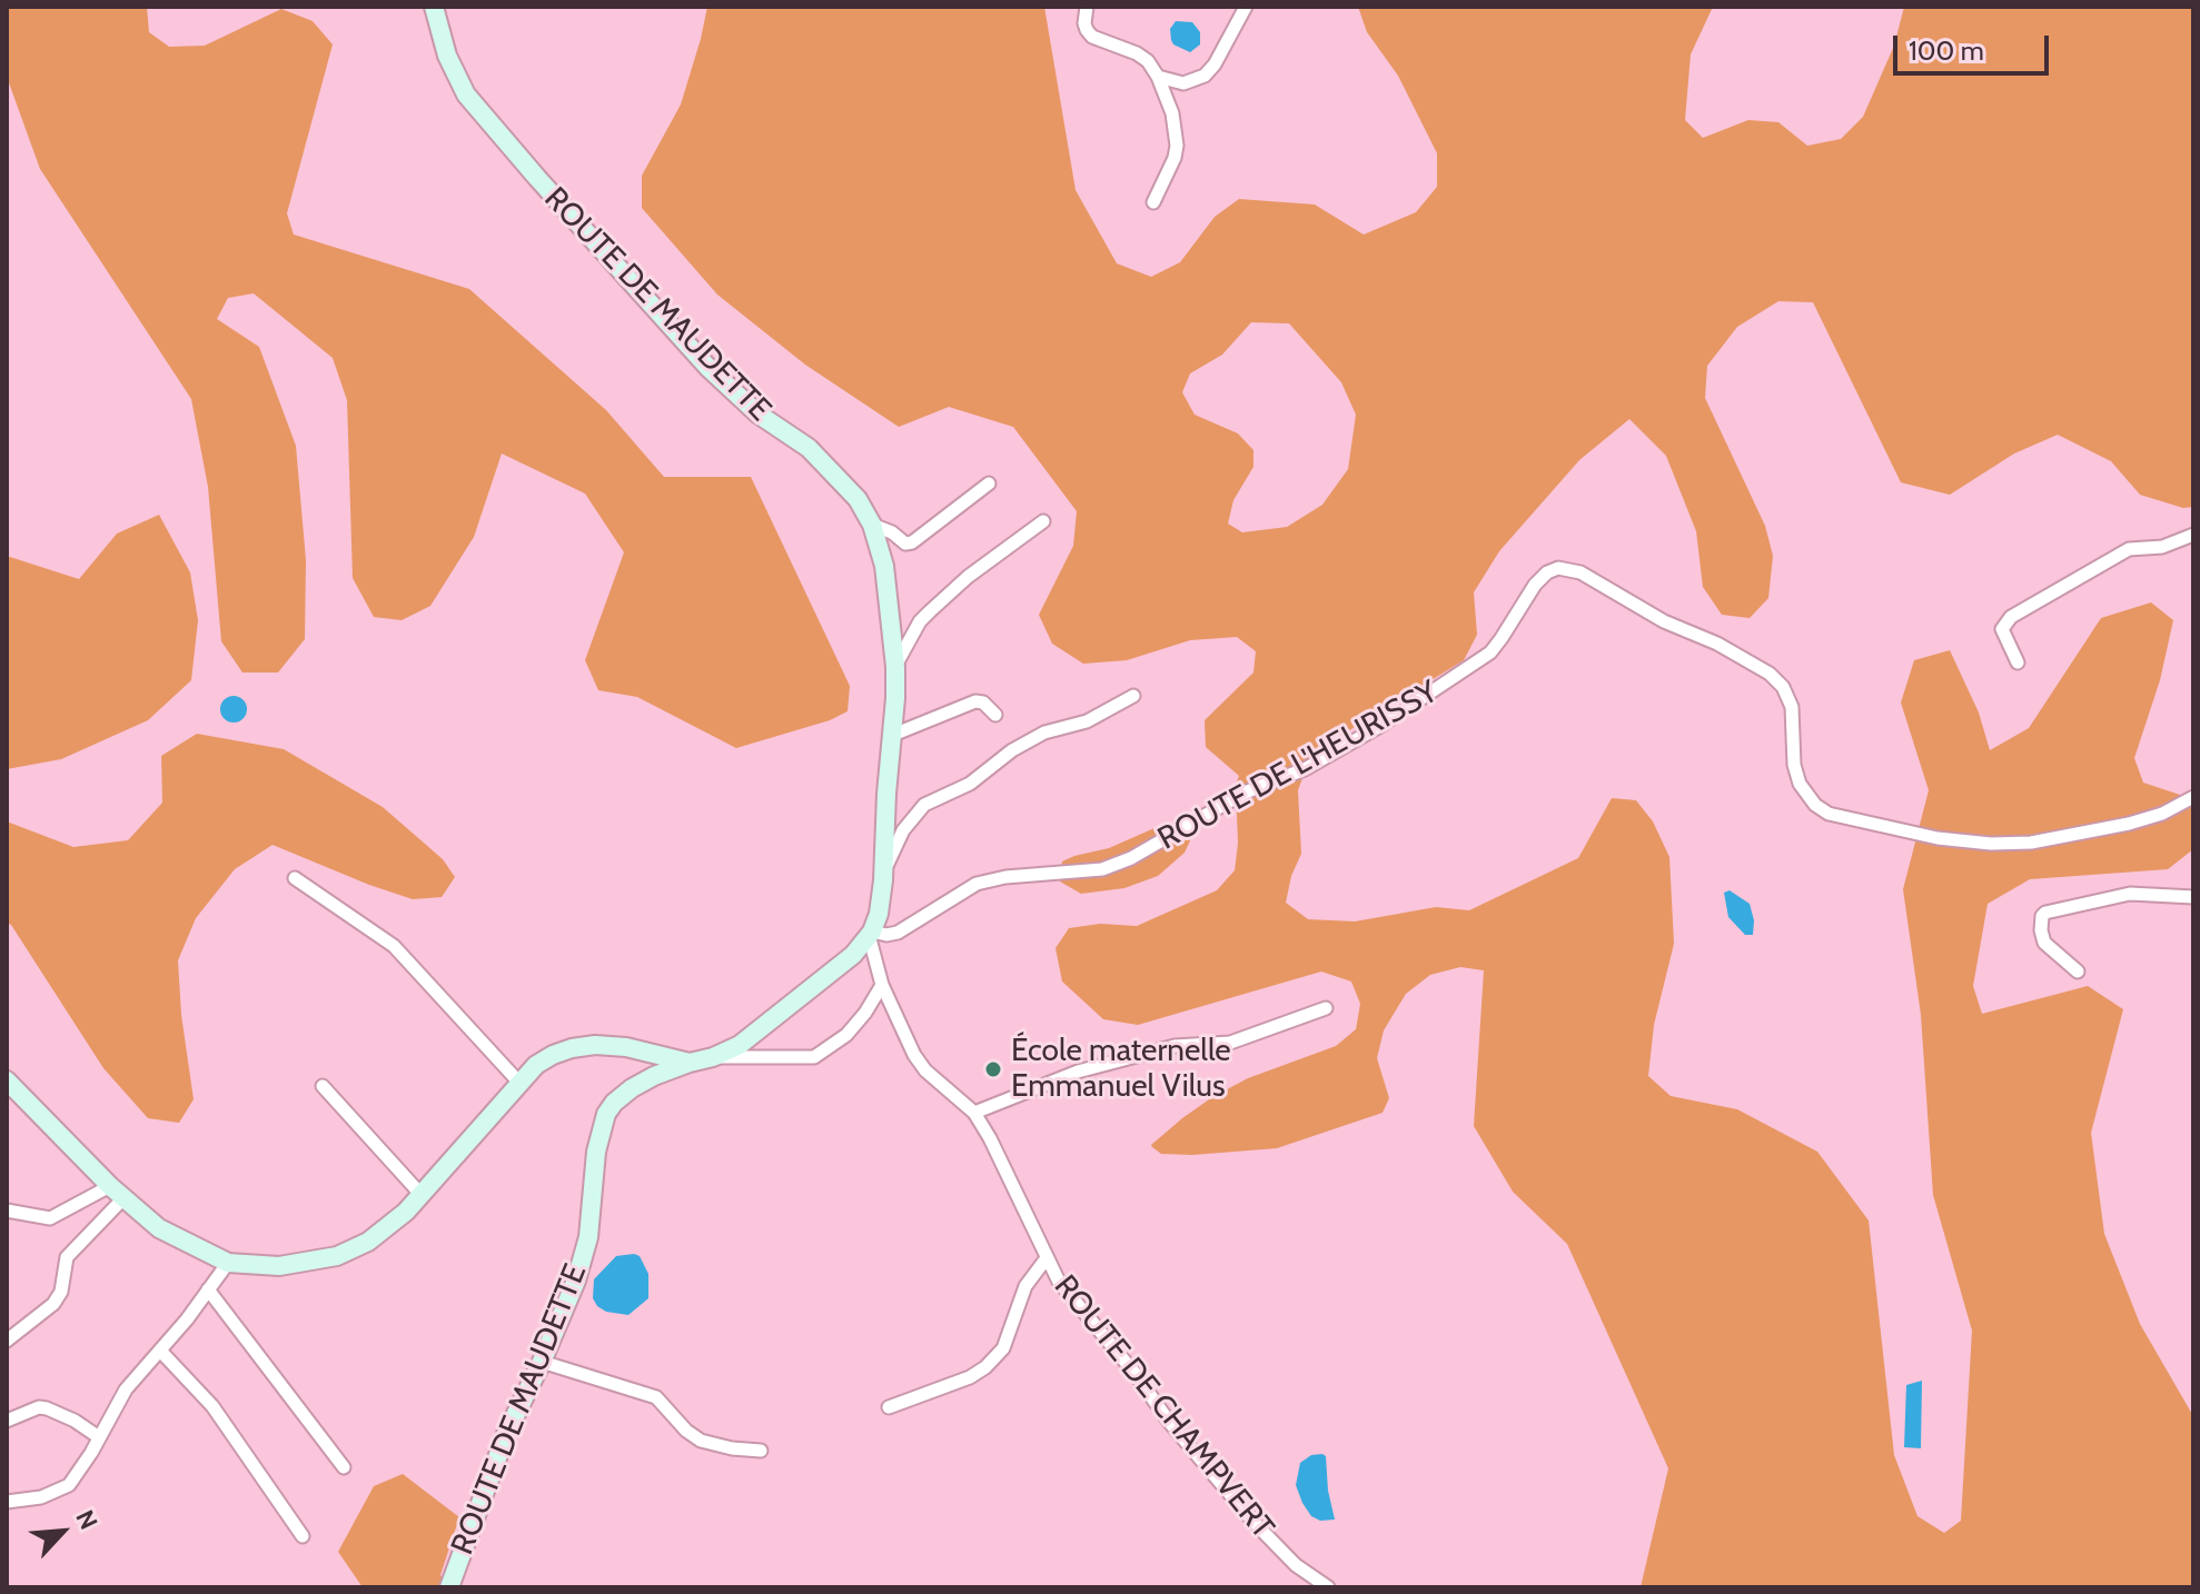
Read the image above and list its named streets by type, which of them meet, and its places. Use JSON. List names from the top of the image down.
{
  "streets": {
    "street": ["ROUTE DE MAUDETTE", "ROUTE DE L'HEURISSY", "ROUTE DE CHAMPVERT"]
  },
  "crossings": [
    ["ROUTE DE MAUDETTE", "ROUTE DE L'HEURISSY"],
    ["ROUTE DE MAUDETTE", "ROUTE DE CHAMPVERT"],
    ["ROUTE DE L'HEURISSY", "ROUTE DE CHAMPVERT"]
  ],
  "places": ["École maternelle Emmanuel Vilus"],
  "scale_bar": "100 m",
  "north": "top right"
}
